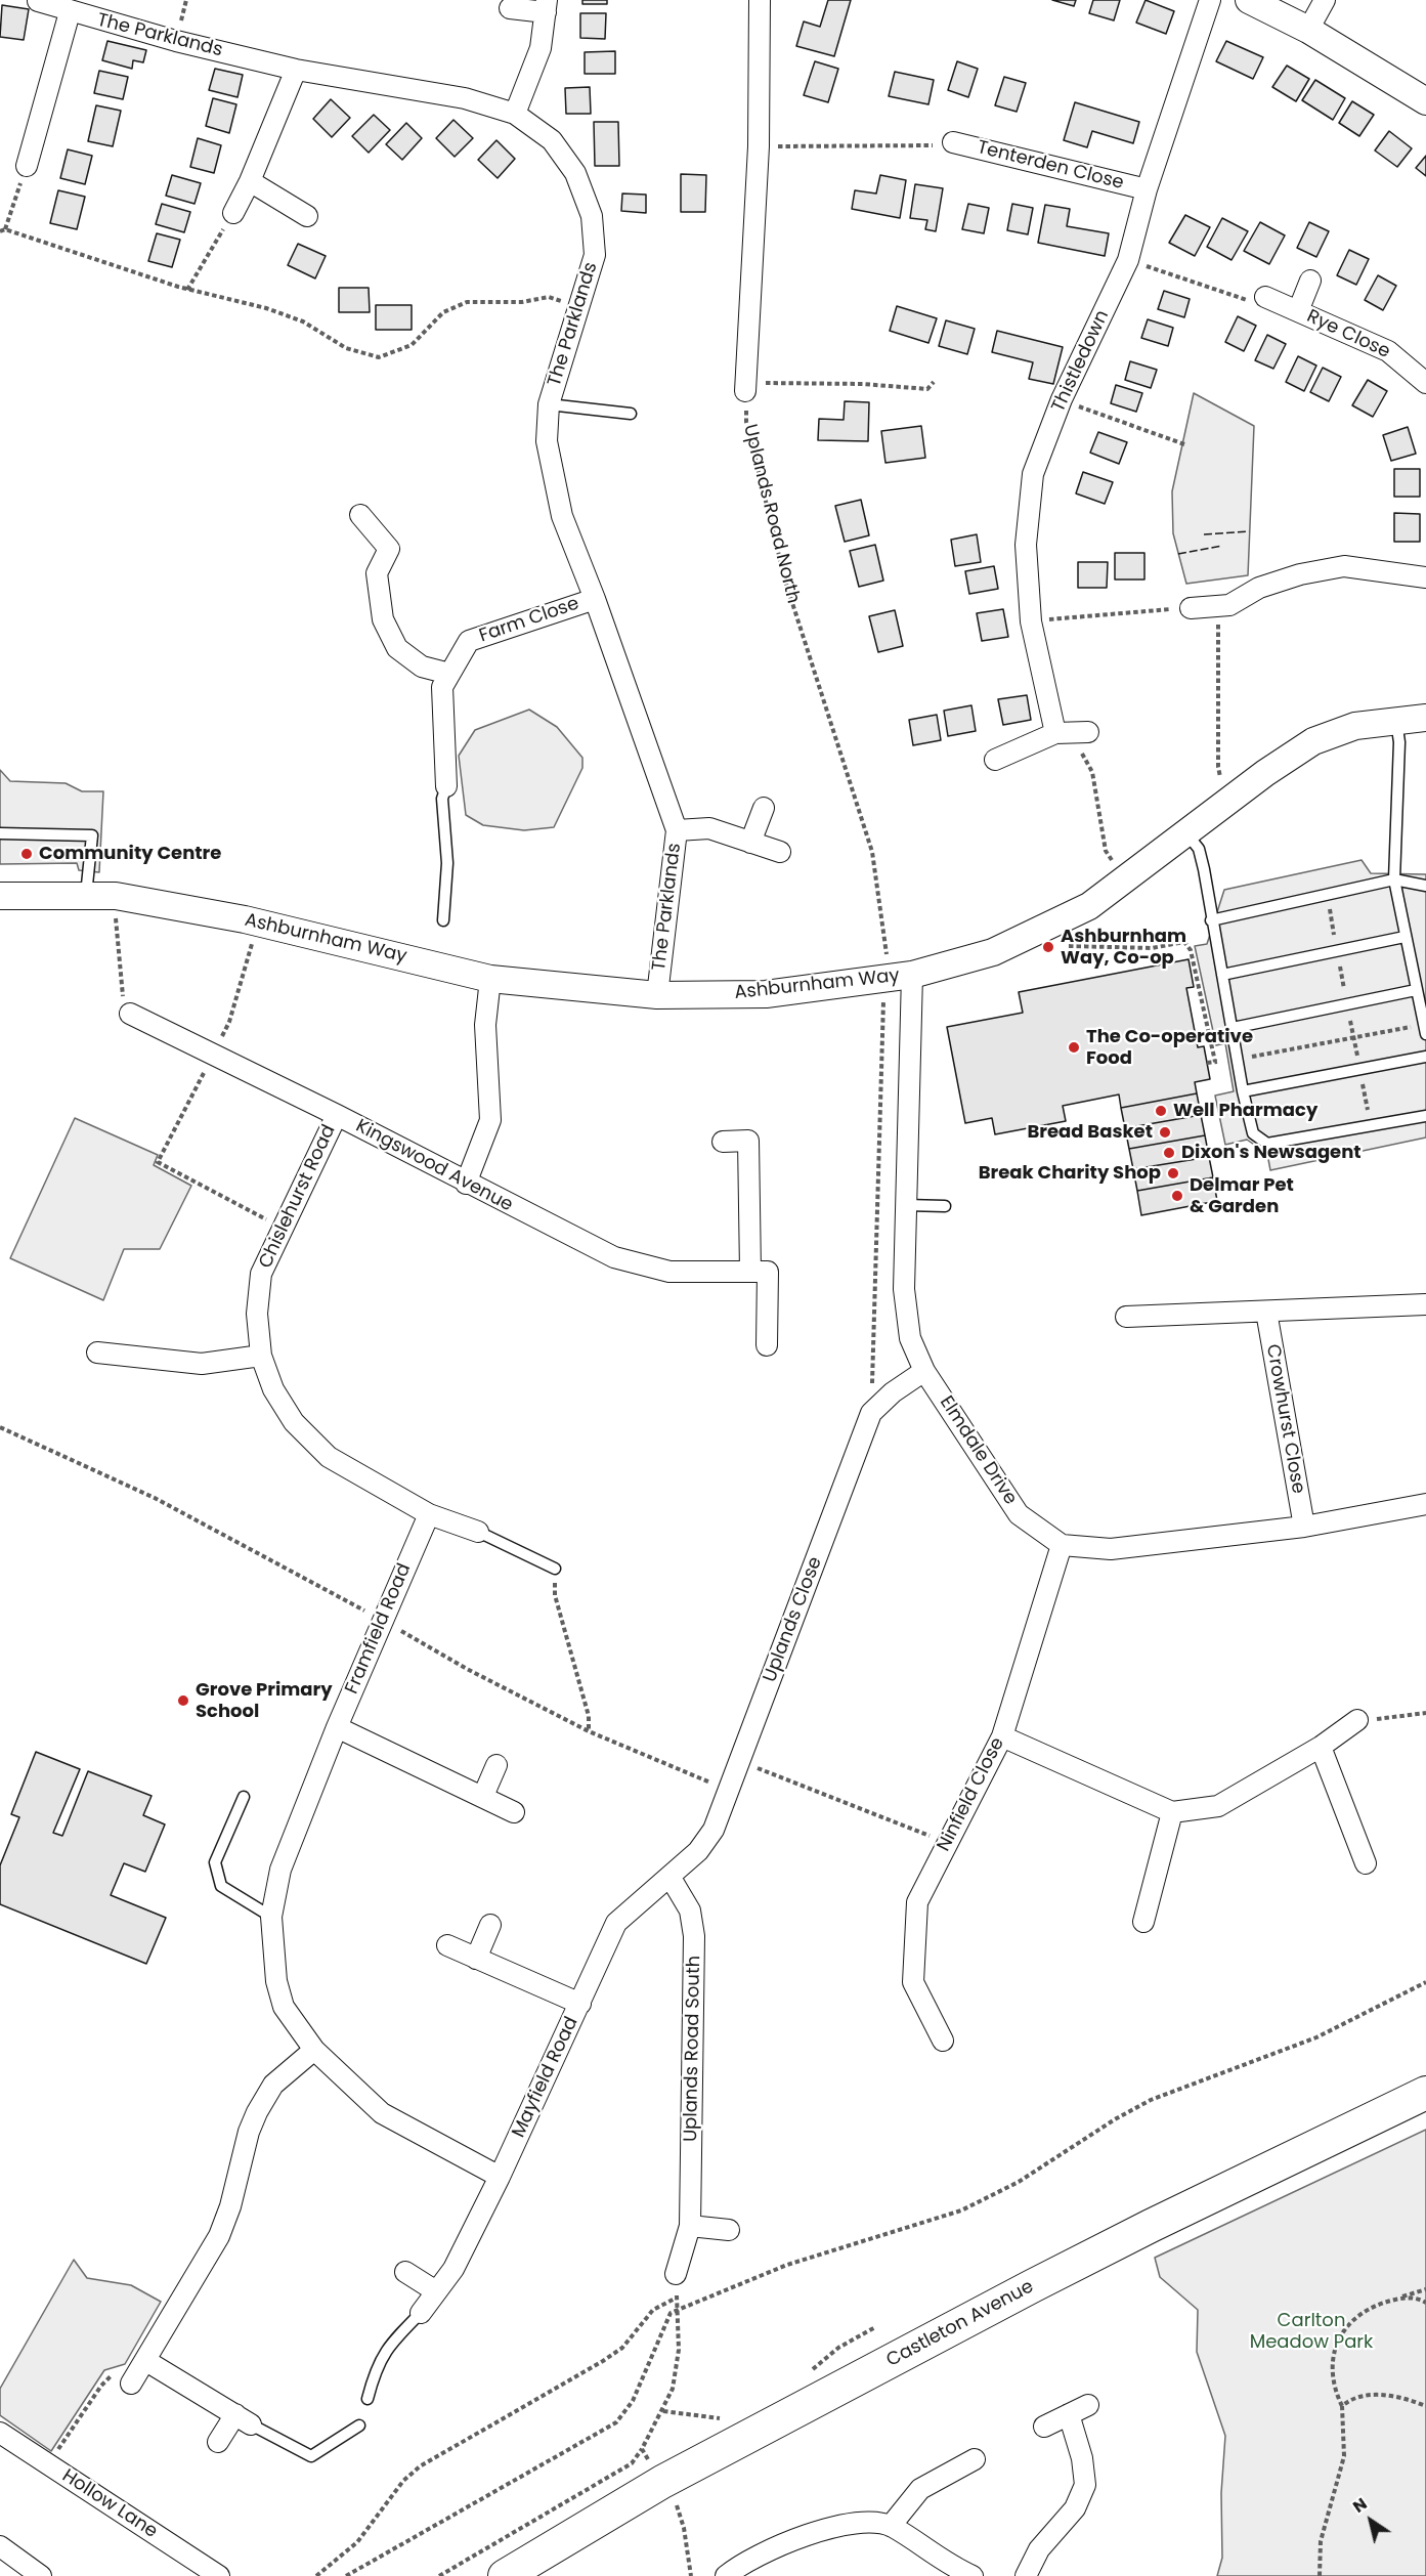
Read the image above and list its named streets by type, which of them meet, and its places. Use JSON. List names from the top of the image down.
{
  "streets": {
    "main road": ["Castleton Avenue"],
    "street": [
      "The Parklands",
      "Tenterden Close",
      "Rye Close",
      "Thistledown",
      "Farm Close",
      "Ashburnham Way",
      "Kingswood Avenue",
      "Chislehurst Road",
      "Crowhurst Close",
      "Elmdale Drive",
      "Uplands Close",
      "Framfield Road",
      "Ninfield Close",
      "Uplands Road South",
      "Mayfield Road",
      "Hollow Lane"
    ],
    "path": ["Uplands Road North"]
  },
  "crossings": [
    ["The Parklands", "Farm Close"],
    ["The Parklands", "Ashburnham Way"],
    ["Tenterden Close", "Thistledown"],
    ["Uplands Road North", "Ashburnham Way"],
    ["Uplands Road North", "Elmdale Drive"],
    ["Ashburnham Way", "Elmdale Drive"],
    ["Kingswood Avenue", "Chislehurst Road"],
    ["Chislehurst Road", "Framfield Road"],
    ["Elmdale Drive", "Uplands Close"],
    ["Elmdale Drive", "Ninfield Close"],
    ["Uplands Close", "Uplands Road South"],
    ["Uplands Close", "Mayfield Road"],
    ["Framfield Road", "Mayfield Road"],
    ["Uplands Road South", "Mayfield Road"]
  ],
  "parks": ["Carlton Meadow Park"],
  "places": [
    "Community Centre",
    "Ashburnham Way, Co-op",
    "The Co-operative Food",
    "Well Pharmacy",
    "Bread Basket",
    "Dixon's Newsagent",
    "Break Charity Shop",
    "Delmar Pet & Garden",
    "Grove Primary School"
  ],
  "north": "top left"
}
